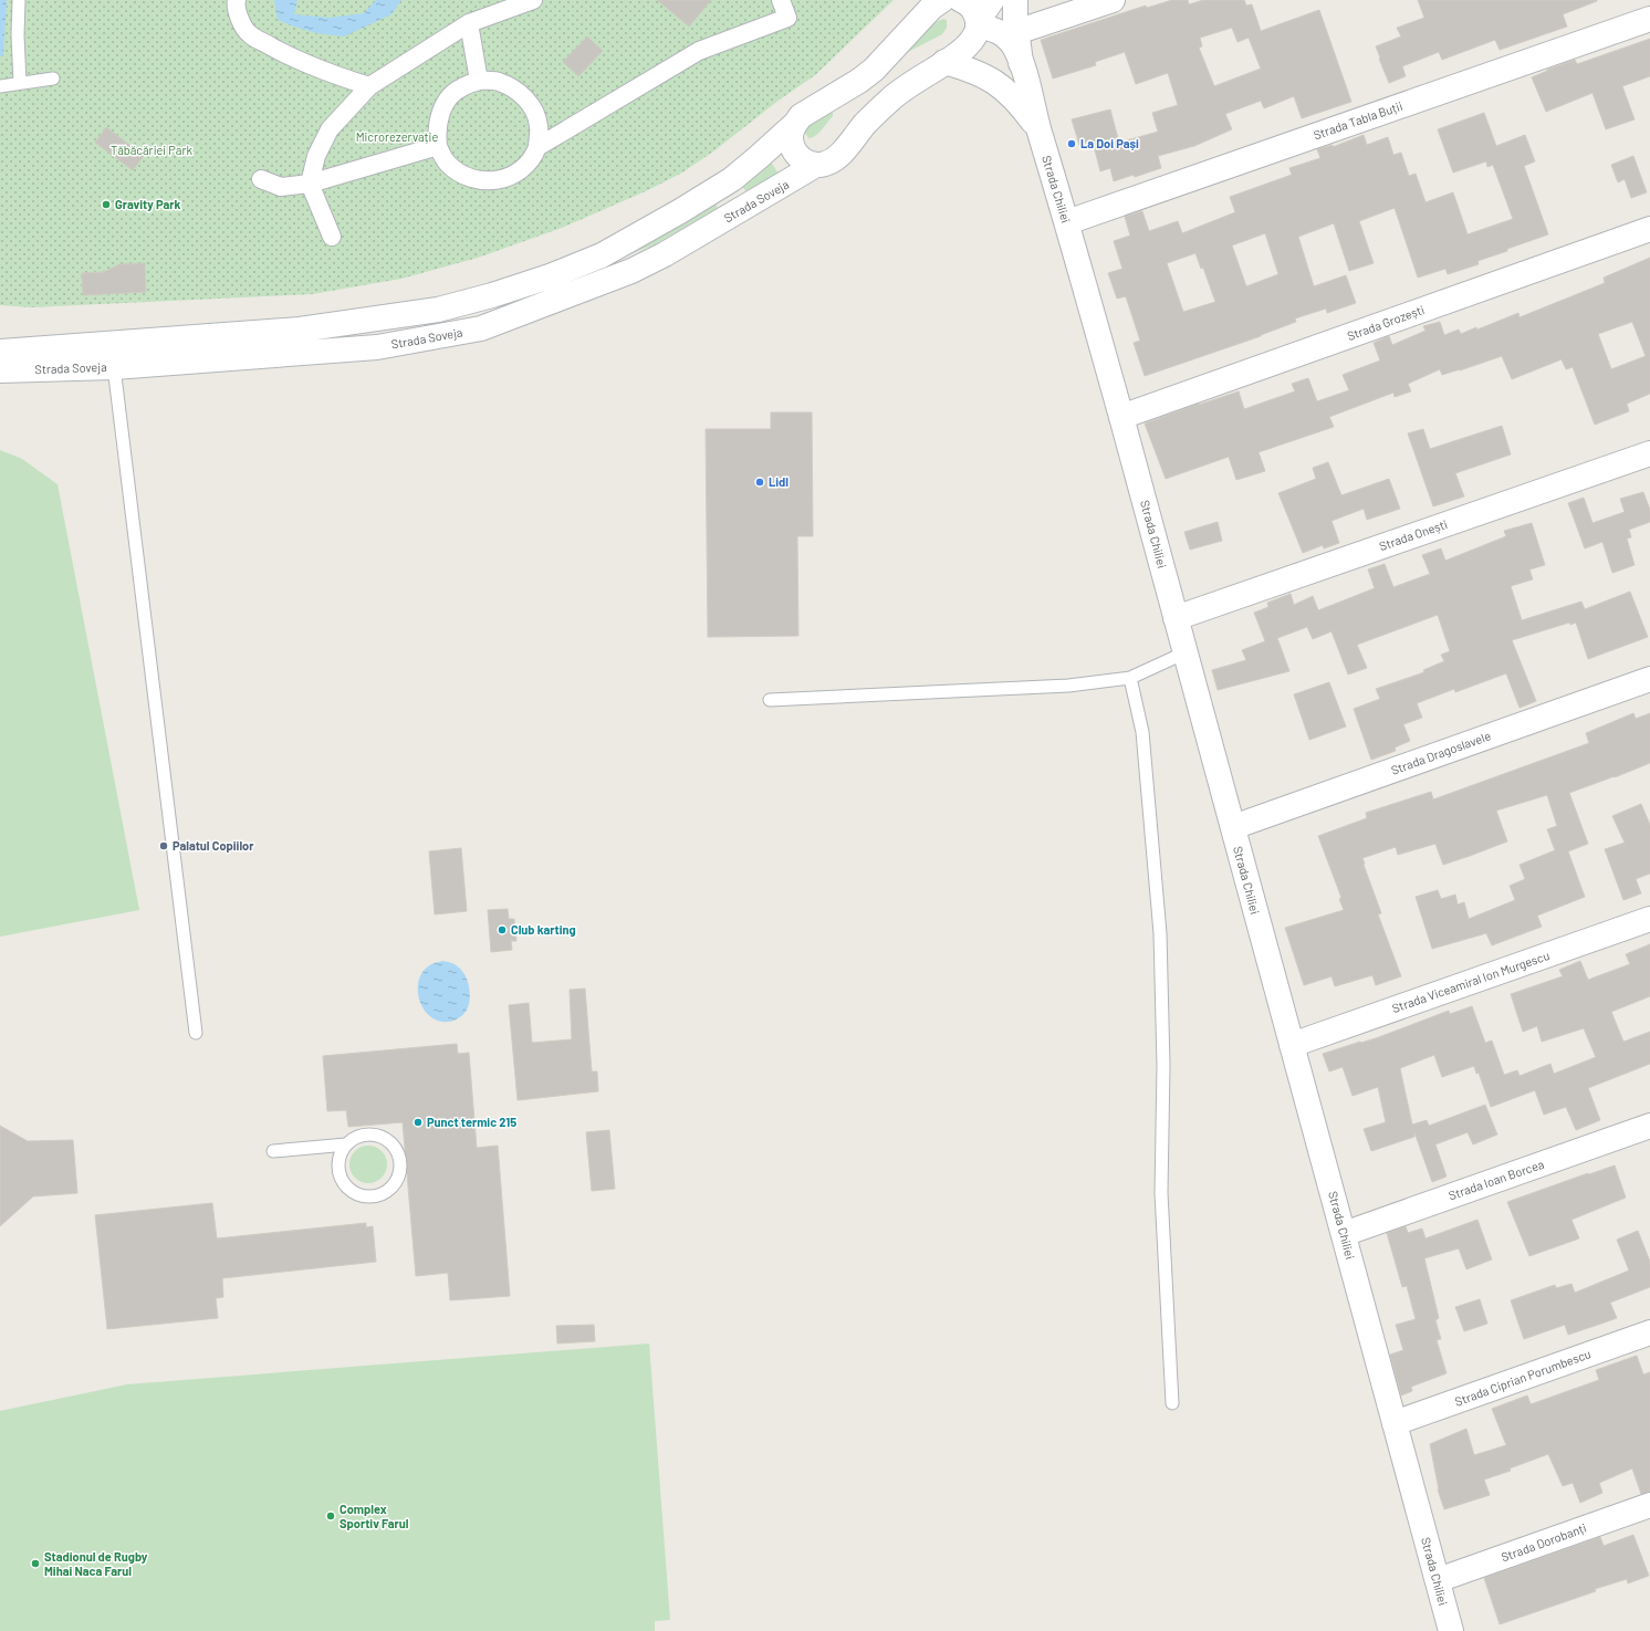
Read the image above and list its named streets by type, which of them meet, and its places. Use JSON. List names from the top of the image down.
{
  "streets": {
    "street": [
      "Strada Tabla Buții",
      "Strada Chiliei",
      "Strada Soveja",
      "Strada Grozești",
      "Strada Onești",
      "Strada Dragoslavele",
      "Strada Viceamiral Ion Murgescu",
      "Strada Ioan Borcea",
      "Strada Ciprian Porumbescu",
      "Strada Dorobanți"
    ]
  },
  "crossings": [
    ["Strada Tabla Buții", "Strada Chiliei"],
    ["Strada Chiliei", "Strada Soveja"],
    ["Strada Chiliei", "Strada Grozești"],
    ["Strada Chiliei", "Strada Onești"],
    ["Strada Chiliei", "Strada Dragoslavele"],
    ["Strada Chiliei", "Strada Viceamiral Ion Murgescu"],
    ["Strada Chiliei", "Strada Ioan Borcea"],
    ["Strada Chiliei", "Strada Ciprian Porumbescu"],
    ["Strada Chiliei", "Strada Dorobanți"]
  ],
  "parks": ["Microrezervație", "Tăbăcăriei Park"],
  "places": [
    "La Doi Pași",
    "Gravity Park",
    "Lidl",
    "Palatul Copiilor",
    "Club karting",
    "Punct termic 215",
    "Complex Sportiv Farul",
    "Stadionul de Rugby Mihai Naca Farul"
  ]
}
